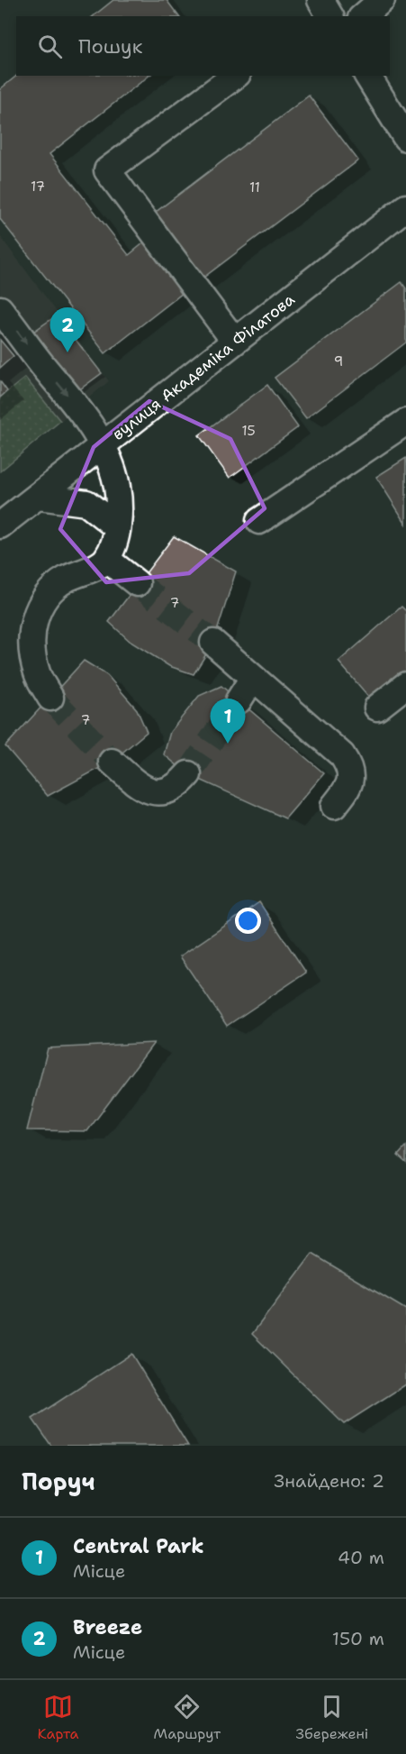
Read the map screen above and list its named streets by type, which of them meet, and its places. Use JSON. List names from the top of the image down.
{
  "streets": {
    "street": ["вулиця Академіка Філатова"]
  },
  "house_numbers": [
    "17",
    "11",
    "9",
    "15",
    "7",
    "7"
  ],
  "page": {
    "search": "Пошук",
    "pins": ["2", "1"],
    "heading": ["Поруч", "Знайдено: 2"],
    "list": [
      {
        "mark": "1",
        "name": "Central Park",
        "note": "Місце",
        "value": "40 m"
      },
      {
        "mark": "2",
        "name": "Breeze",
        "note": "Місце",
        "value": "150 m"
      }
    ],
    "nav": ["Карта", "Маршрут", "Збережені"]
  }
}
